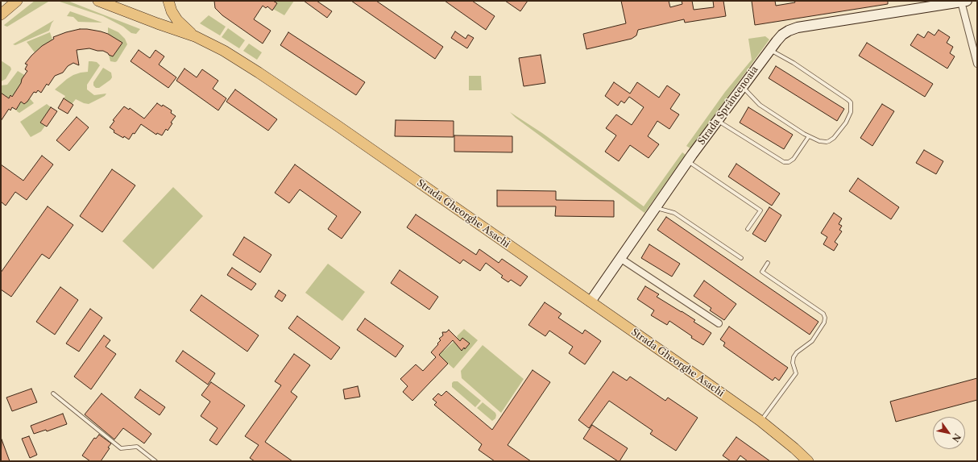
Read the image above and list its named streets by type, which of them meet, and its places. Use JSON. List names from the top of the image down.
{
  "streets": {
    "main road": ["Strada Gheorghe Asachi"],
    "street": ["Strada Sprâncenoaia"]
  },
  "crossings": [
    ["Strada Sprâncenoaia", "Strada Gheorghe Asachi"]
  ],
  "north": "bottom right"
}
